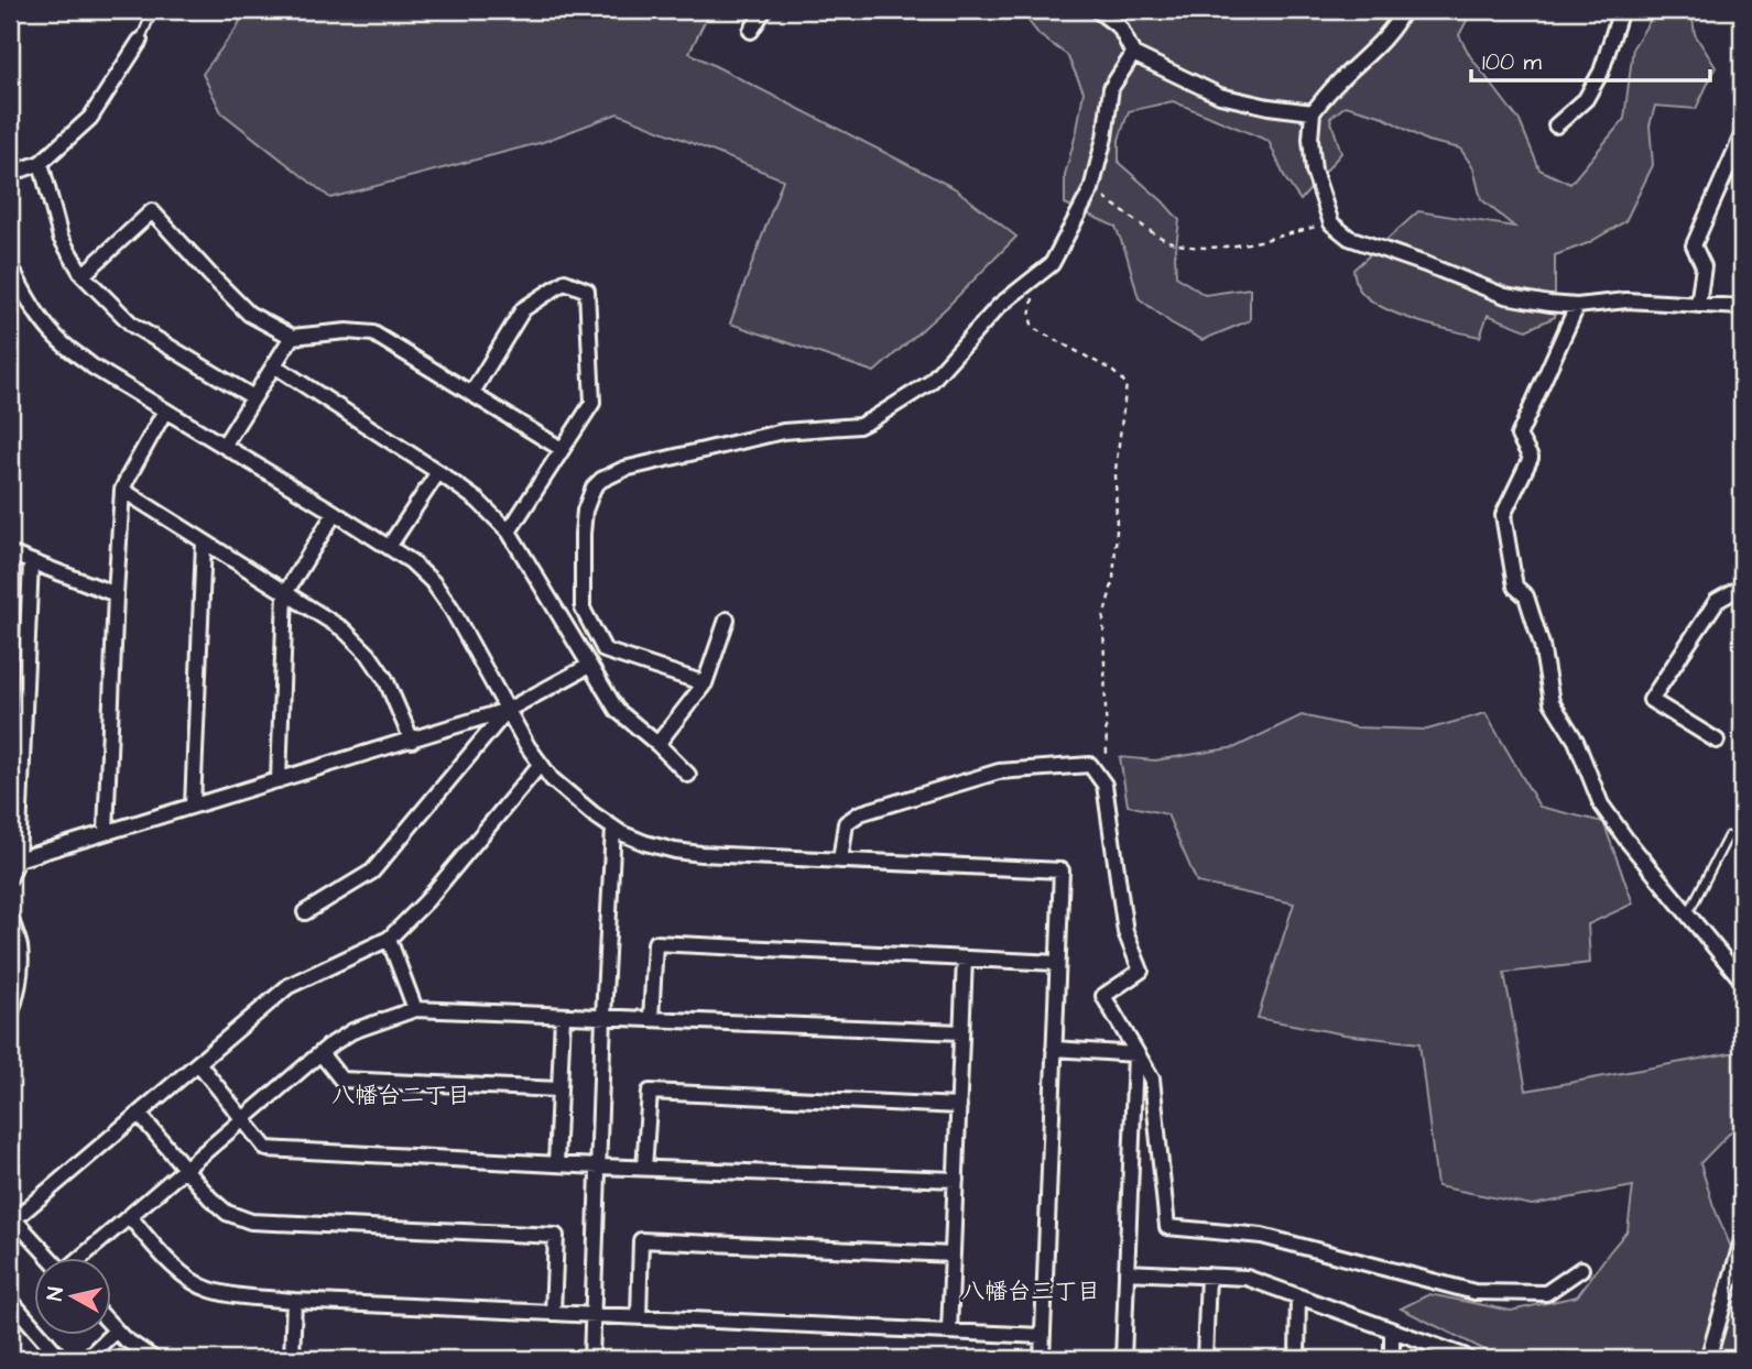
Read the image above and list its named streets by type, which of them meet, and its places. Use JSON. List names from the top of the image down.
{
  "districts": ["八幡台二丁目", "八幡台三丁目"],
  "scale_bar": "100 m",
  "north": "left"
}
